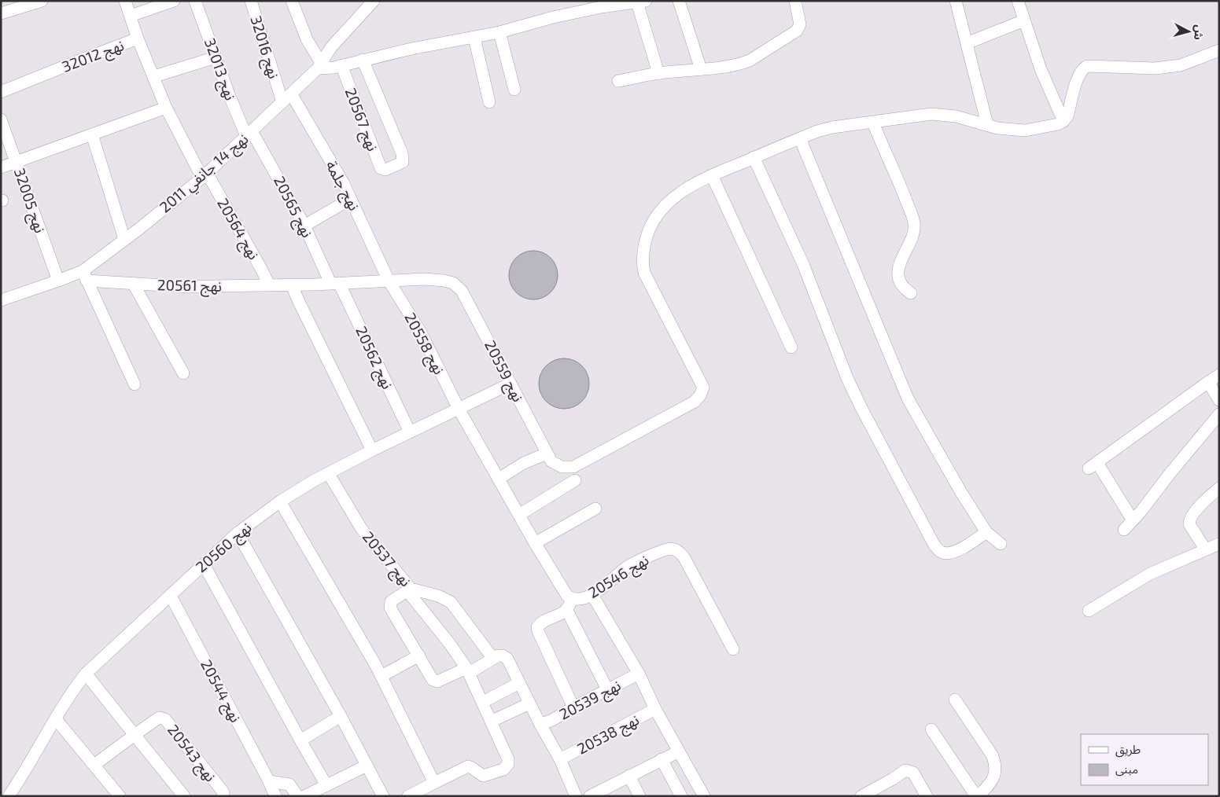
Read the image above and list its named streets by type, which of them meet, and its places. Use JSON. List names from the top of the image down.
{
  "streets": {
    "street": [
      "نهج 32016",
      "نهج 32012",
      "نهج 32013",
      "نهج 20567",
      "نهج 14 جانفي 2011",
      "نهج جلمة",
      "نهج 32005",
      "نهج 20565",
      "نهج 20564",
      "نهج 20561",
      "نهج 20558",
      "نهج 20562",
      "نهج 20559",
      "نهج 20560",
      "نهج 20537",
      "نهج 20546",
      "نهج 20544",
      "نهج 20539",
      "نهج 20538",
      "نهج 20543"
    ]
  },
  "crossings": [
    ["نهج 32016", "نهج 14 جانفي 2011"],
    ["نهج 32016", "نهج جلمة"],
    ["نهج 32012", "نهج 20564"],
    ["نهج 32013", "نهج 14 جانفي 2011"],
    ["نهج 32013", "نهج 20565"],
    ["نهج 14 جانفي 2011", "نهج جلمة"],
    ["نهج 14 جانفي 2011", "نهج 32005"],
    ["نهج 14 جانفي 2011", "نهج 20565"],
    ["نهج 14 جانفي 2011", "نهج 20564"],
    ["نهج 14 جانفي 2011", "نهج 20561"],
    ["نهج جلمة", "نهج 20561"],
    ["نهج جلمة", "نهج 20558"],
    ["نهج 20565", "نهج 20561"],
    ["نهج 20565", "نهج 20562"],
    ["نهج 20564", "نهج 20561"],
    ["نهج 20561", "نهج 20558"],
    ["نهج 20561", "نهج 20562"],
    ["نهج 20561", "نهج 20559"],
    ["نهج 20558", "نهج 20560"],
    ["نهج 20558", "نهج 20546"],
    ["نهج 20562", "نهج 20560"],
    ["نهج 20559", "نهج 20560"],
    ["نهج 20560", "نهج 20537"],
    ["نهج 20560", "نهج 20546"],
    ["نهج 20560", "نهج 20544"]
  ],
  "legend": ["طريق", "مبنى"],
  "north": "right"
}
